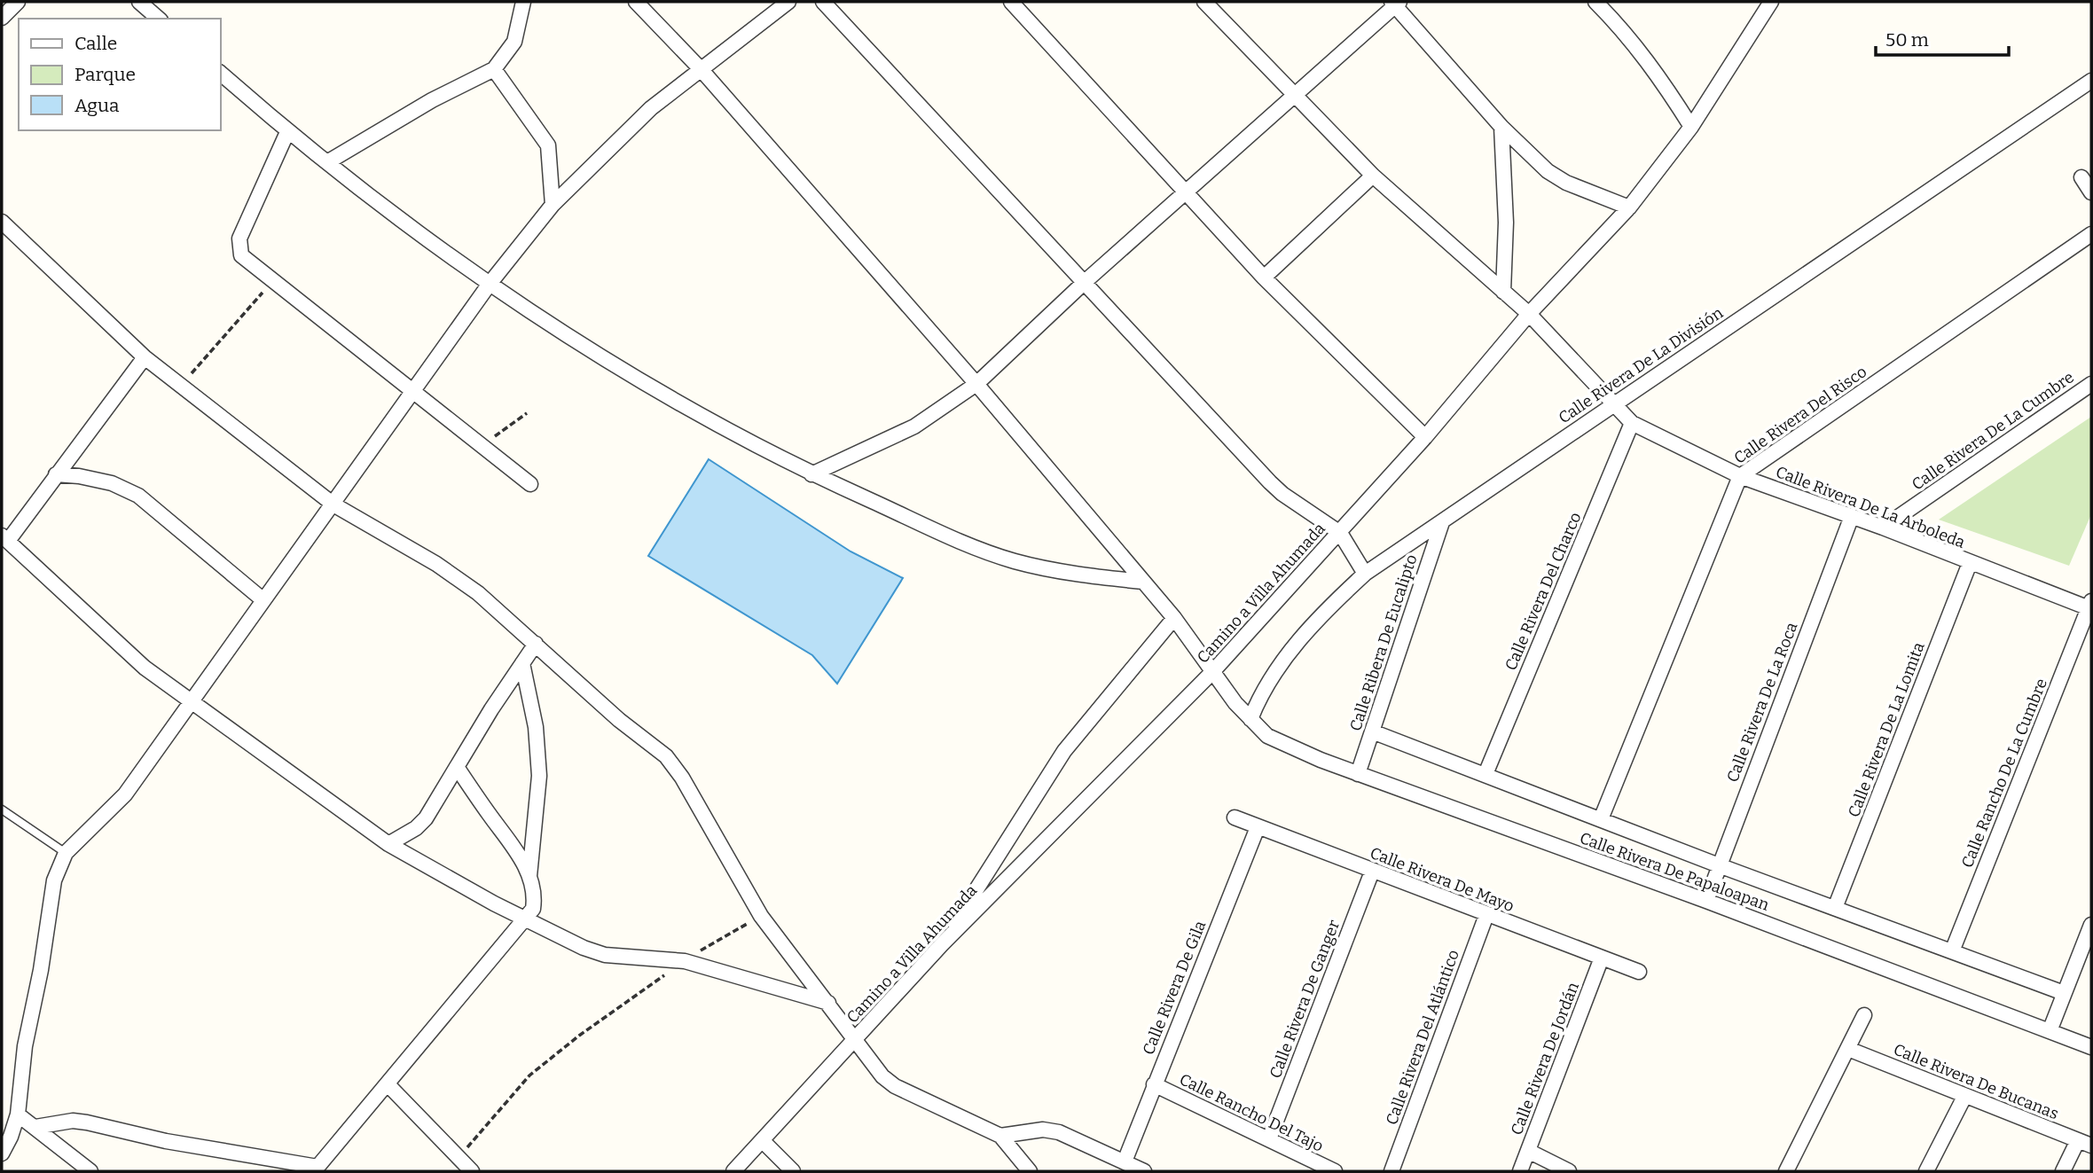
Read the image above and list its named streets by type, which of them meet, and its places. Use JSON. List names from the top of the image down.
{
  "streets": {
    "street": [
      "Calle Rivera De La División",
      "Calle Rivera Del Risco",
      "Calle Rivera De La Cumbre",
      "Calle Rivera De La Arboleda",
      "Calle Rivera Del Charco",
      "Camino a Villa Ahumada",
      "Calle Ribera De Eucalipto",
      "Calle Rivera De La Roca",
      "Calle Rivera De La Lomita",
      "Calle Rancho De La Cumbre",
      "Calle Rivera De Papaloapan",
      "Calle Rivera De Mayo",
      "Calle Rivera De Gila",
      "Calle Rivera De Ganger",
      "Calle Rivera Del Atlántico",
      "Calle Rivera De Jordán",
      "Calle Rivera De Bucanas",
      "Calle Rancho Del Tajo"
    ]
  },
  "crossings": [
    ["Calle Rivera De La División", "Calle Rivera De La Arboleda"],
    ["Calle Rivera De La División", "Calle Ribera De Eucalipto"],
    ["Calle Rivera De La División", "Calle Rivera De Papaloapan"],
    ["Calle Rivera Del Risco", "Calle Rivera De La Arboleda"],
    ["Calle Rivera De La Cumbre", "Calle Rivera De La Arboleda"],
    ["Calle Rivera De La Arboleda", "Calle Rivera Del Charco"],
    ["Calle Rivera De La Arboleda", "Camino a Villa Ahumada"],
    ["Calle Rivera De La Arboleda", "Calle Rivera De La Roca"],
    ["Calle Rivera De La Arboleda", "Calle Rivera De La Lomita"],
    ["Calle Rivera De La Arboleda", "Calle Rancho De La Cumbre"],
    ["Camino a Villa Ahumada", "Calle Rivera De Papaloapan"],
    ["Calle Ribera De Eucalipto", "Calle Rivera De Papaloapan"],
    ["Calle Rivera De La Roca", "Calle Rivera De Papaloapan"],
    ["Calle Rivera De Mayo", "Calle Rivera De Gila"],
    ["Calle Rivera De Mayo", "Calle Rivera De Ganger"],
    ["Calle Rivera De Mayo", "Calle Rivera Del Atlántico"],
    ["Calle Rivera De Mayo", "Calle Rivera De Jordán"],
    ["Calle Rivera De Gila", "Calle Rancho Del Tajo"],
    ["Calle Rivera De Ganger", "Calle Rancho Del Tajo"]
  ],
  "legend": ["Calle", "Parque", "Agua"],
  "scale_bar": "50 m"
}
